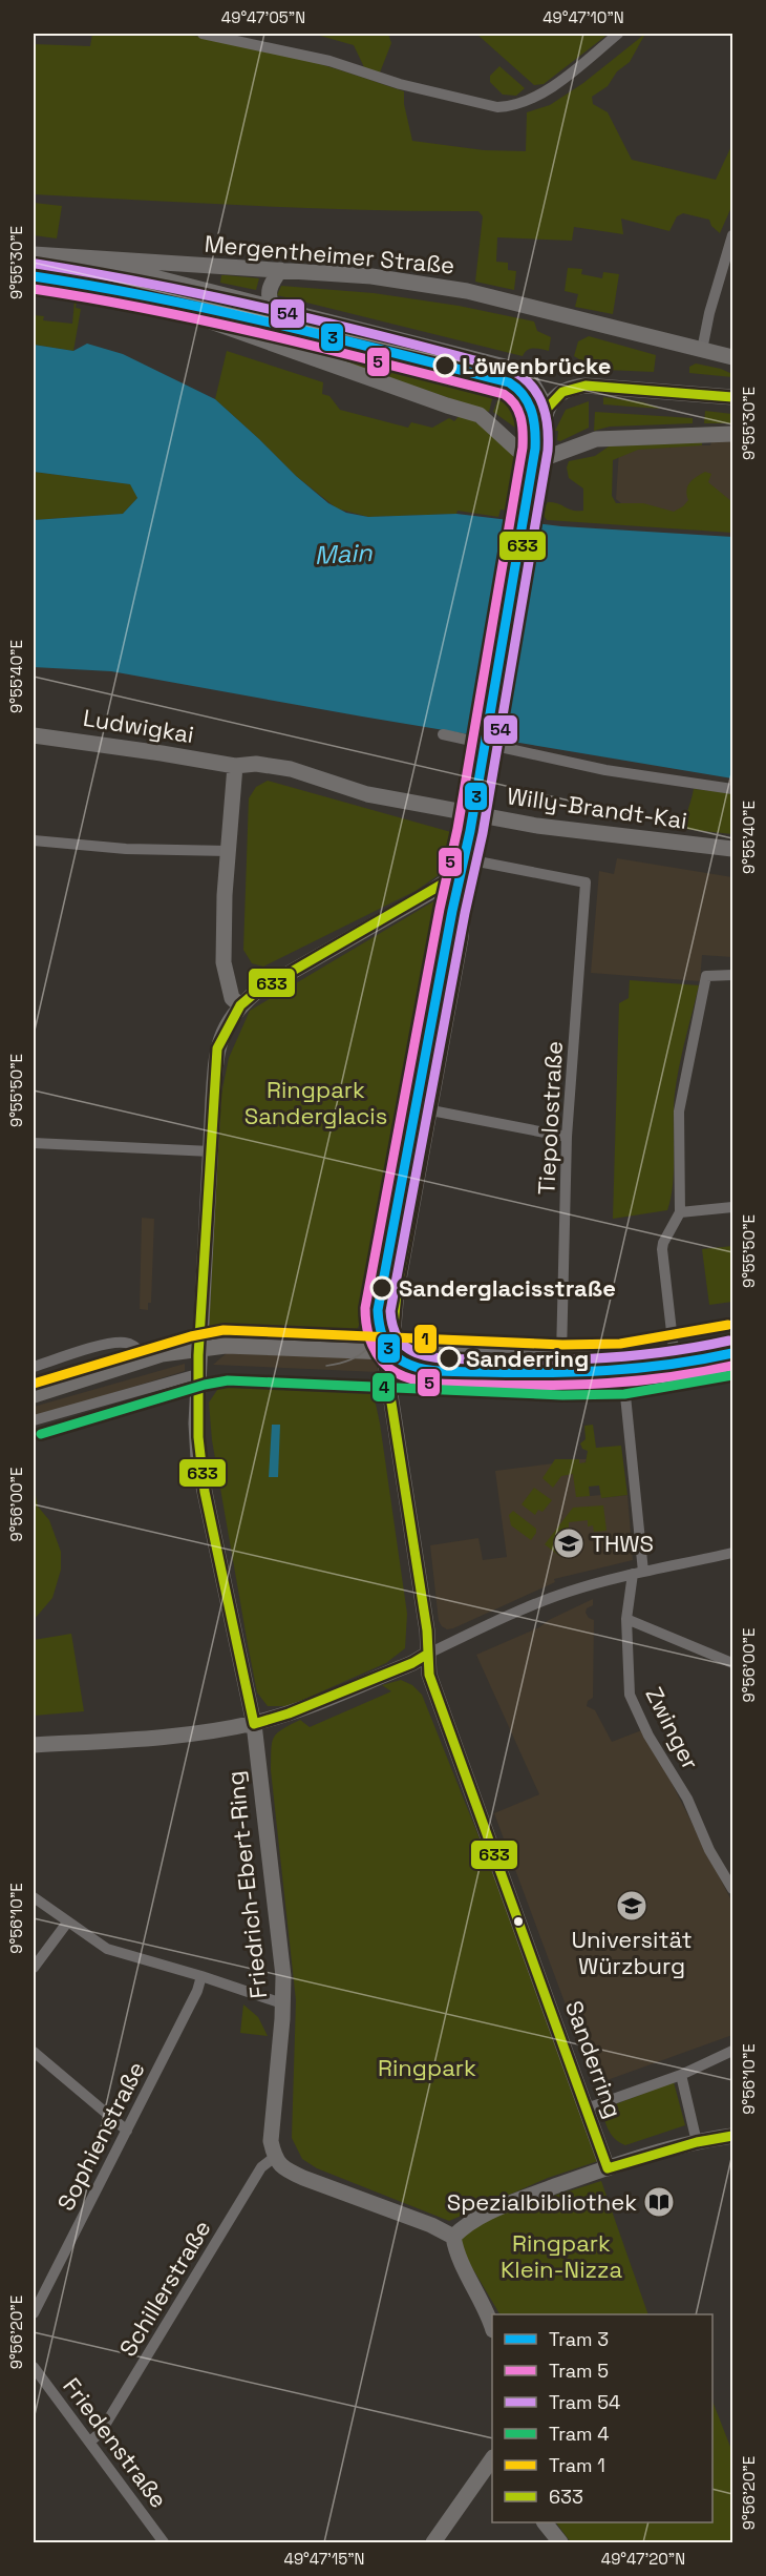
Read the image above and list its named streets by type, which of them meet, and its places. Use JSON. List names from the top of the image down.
{
  "streets": {
    "main road": [
      "Mergentheimer Straße",
      "Ludwigkai",
      "Willy-Brandt-Kai",
      "Friedrich-Ebert-Ring",
      "Sanderring"
    ],
    "street": [
      "Tiepolostraße",
      "Zwinger",
      "Sophienstraße",
      "Schillerstraße",
      "Friedenstraße"
    ]
  },
  "crossings": [
    ["Ludwigkai", "Willy-Brandt-Kai"],
    ["Tiepolostraße", "Sanderring"],
    ["Friedrich-Ebert-Ring", "Schillerstraße"],
    ["Schillerstraße", "Friedenstraße"]
  ],
  "water": ["Main"],
  "parks": ["Ringpark Sanderglacis", "Ringpark", "Ringpark Klein-Nizza"],
  "places": {
    "other": ["Löwenbrücke", "Sanderglacisstraße", "Sanderring"],
    "school or university": ["THWS", "Universität Würzburg"],
    "library": ["Spezialbibliothek"]
  },
  "lines": [
    "tram line 54",
    "tram line 3",
    "tram line 5",
    "transit line 633",
    "tram line 1",
    "tram line 4"
  ],
  "legend": [
    "Tram 3",
    "Tram 5",
    "Tram 54",
    "Tram 4",
    "Tram 1",
    "633"
  ],
  "coordinates": [
    "49°47'05\"N",
    "49°47'10\"N",
    "9°55'30\"E",
    "9°55'40\"E",
    "9°55'50\"E",
    "9°56'00\"E",
    "9°56'10\"E",
    "9°56'20\"E",
    "49°47'15\"N",
    "49°47'20\"N"
  ]
}
